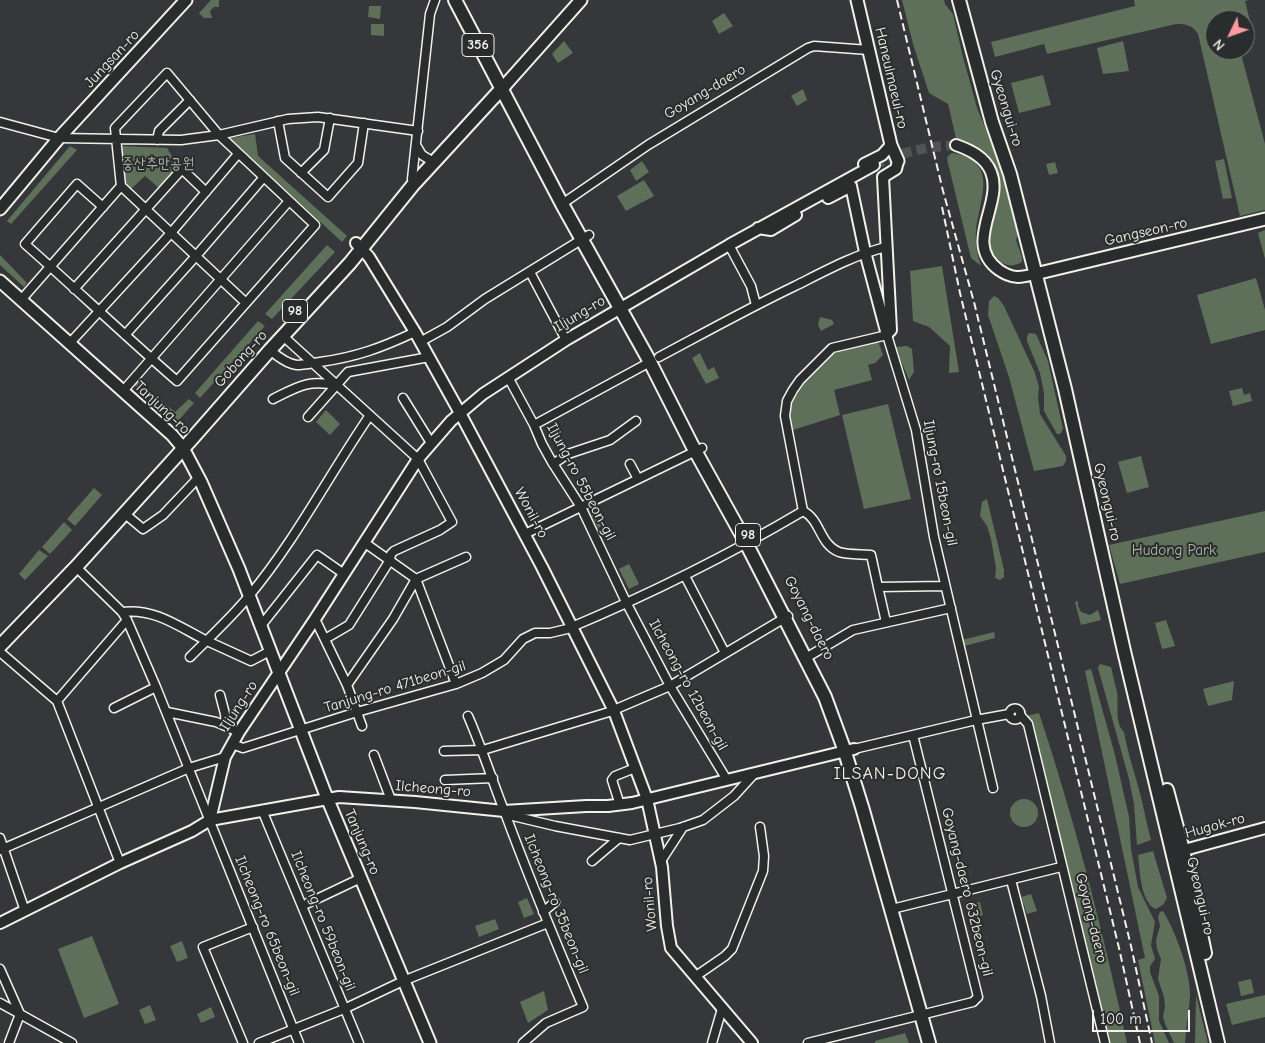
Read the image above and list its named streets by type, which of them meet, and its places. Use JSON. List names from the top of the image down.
{
  "streets": {
    "main road": [
      "356",
      "Jungsan-ro",
      "Haneulmaeul-ro",
      "Goyang-daero",
      "Gyeongui-ro",
      "Gangseon-ro",
      "98",
      "Gobong-ro",
      "Tanjung-ro"
    ],
    "street": [
      "Iljung-ro",
      "Iljung-ro 55beon-gil",
      "Iljung-ro 15beon-gil",
      "Wonil-ro",
      "Ilcheong-ro 12beon-gil",
      "Tanjung-ro 471beon-gil",
      "Ilcheong-ro",
      "Hugok-ro",
      "Goyang-daero 632beon-gil",
      "Ilcheong-ro 35beon-gil",
      "Ilcheong-ro 59beon-gil",
      "Ilcheong-ro 65beon-gil"
    ]
  },
  "crossings": [
    ["Haneulmaeul-ro", "Goyang-daero"],
    ["Haneulmaeul-ro", "Iljung-ro"],
    ["Goyang-daero", "Iljung-ro"],
    ["Goyang-daero", "Gobong-ro"],
    ["Goyang-daero", "Iljung-ro 15beon-gil"],
    ["Goyang-daero", "Tanjung-ro 471beon-gil"],
    ["Goyang-daero", "Ilcheong-ro"],
    ["Goyang-daero", "Goyang-daero 632beon-gil"],
    ["Gyeongui-ro", "Gangseon-ro"],
    ["Gyeongui-ro", "Hugok-ro"],
    ["Iljung-ro", "Tanjung-ro"],
    ["Iljung-ro", "Iljung-ro 55beon-gil"],
    ["Iljung-ro", "Iljung-ro 15beon-gil"],
    ["Iljung-ro", "Wonil-ro"],
    ["Iljung-ro", "Tanjung-ro 471beon-gil"],
    ["Iljung-ro", "Ilcheong-ro"],
    ["Iljung-ro", "Ilcheong-ro 65beon-gil"],
    ["Gobong-ro", "Tanjung-ro"],
    ["Gobong-ro", "Wonil-ro"],
    ["Gobong-ro", "Ilcheong-ro 65beon-gil"],
    ["Tanjung-ro", "Tanjung-ro 471beon-gil"],
    ["Tanjung-ro", "Ilcheong-ro"],
    ["Iljung-ro 55beon-gil", "Ilcheong-ro 12beon-gil"],
    ["Iljung-ro 55beon-gil", "Tanjung-ro 471beon-gil"],
    ["Wonil-ro", "Tanjung-ro 471beon-gil"],
    ["Wonil-ro", "Ilcheong-ro"],
    ["Ilcheong-ro 12beon-gil", "Tanjung-ro 471beon-gil"],
    ["Ilcheong-ro 12beon-gil", "Ilcheong-ro"],
    ["Ilcheong-ro", "Ilcheong-ro 35beon-gil"],
    ["Ilcheong-ro", "Ilcheong-ro 59beon-gil"],
    ["Ilcheong-ro", "Ilcheong-ro 65beon-gil"]
  ],
  "districts": ["ILSAN-DONG"],
  "parks": ["중산추만공원", "Hudong Park"],
  "scale_bar": "100 m",
  "north": "bottom left"
}
